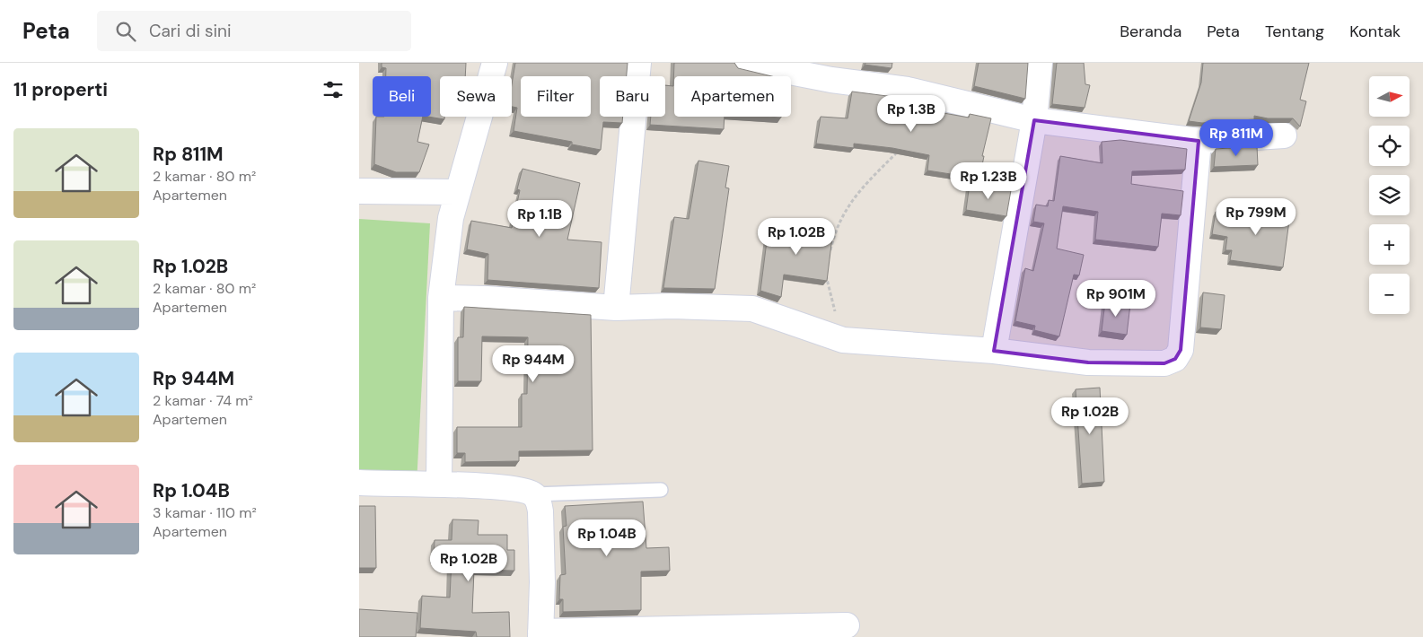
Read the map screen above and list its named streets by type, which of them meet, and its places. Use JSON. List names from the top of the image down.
{
  "north": "right",
  "page": {
    "header": "Peta",
    "search": "Cari di sini",
    "nav": [
      "Beranda",
      "Peta",
      "Tentang",
      "Kontak"
    ],
    "heading": "11 properti",
    "map_buttons": ["+", "−"],
    "chip": [
      "Beli",
      "Sewa",
      "Filter",
      "Baru",
      "Apartemen"
    ],
    "price": [
      "Rp 1.3B",
      "Rp 811M",
      "Rp 1.23B",
      "Rp 799M",
      "Rp 1.1B",
      "Rp 1.02B",
      "Rp 901M",
      "Rp 944M",
      "Rp 1.02B",
      "Rp 1.04B",
      "Rp 1.02B"
    ],
    "list": [
      {
        "name": "Rp 811M",
        "note": "2 kamar · 80 m² · Apartemen"
      },
      {
        "name": "Rp 1.02B",
        "note": "2 kamar · 80 m² · Apartemen"
      },
      {
        "name": "Rp 944M",
        "note": "2 kamar · 74 m² · Apartemen"
      },
      {
        "name": "Rp 1.04B",
        "note": "3 kamar · 110 m² · Apartemen"
      }
    ]
  }
}
